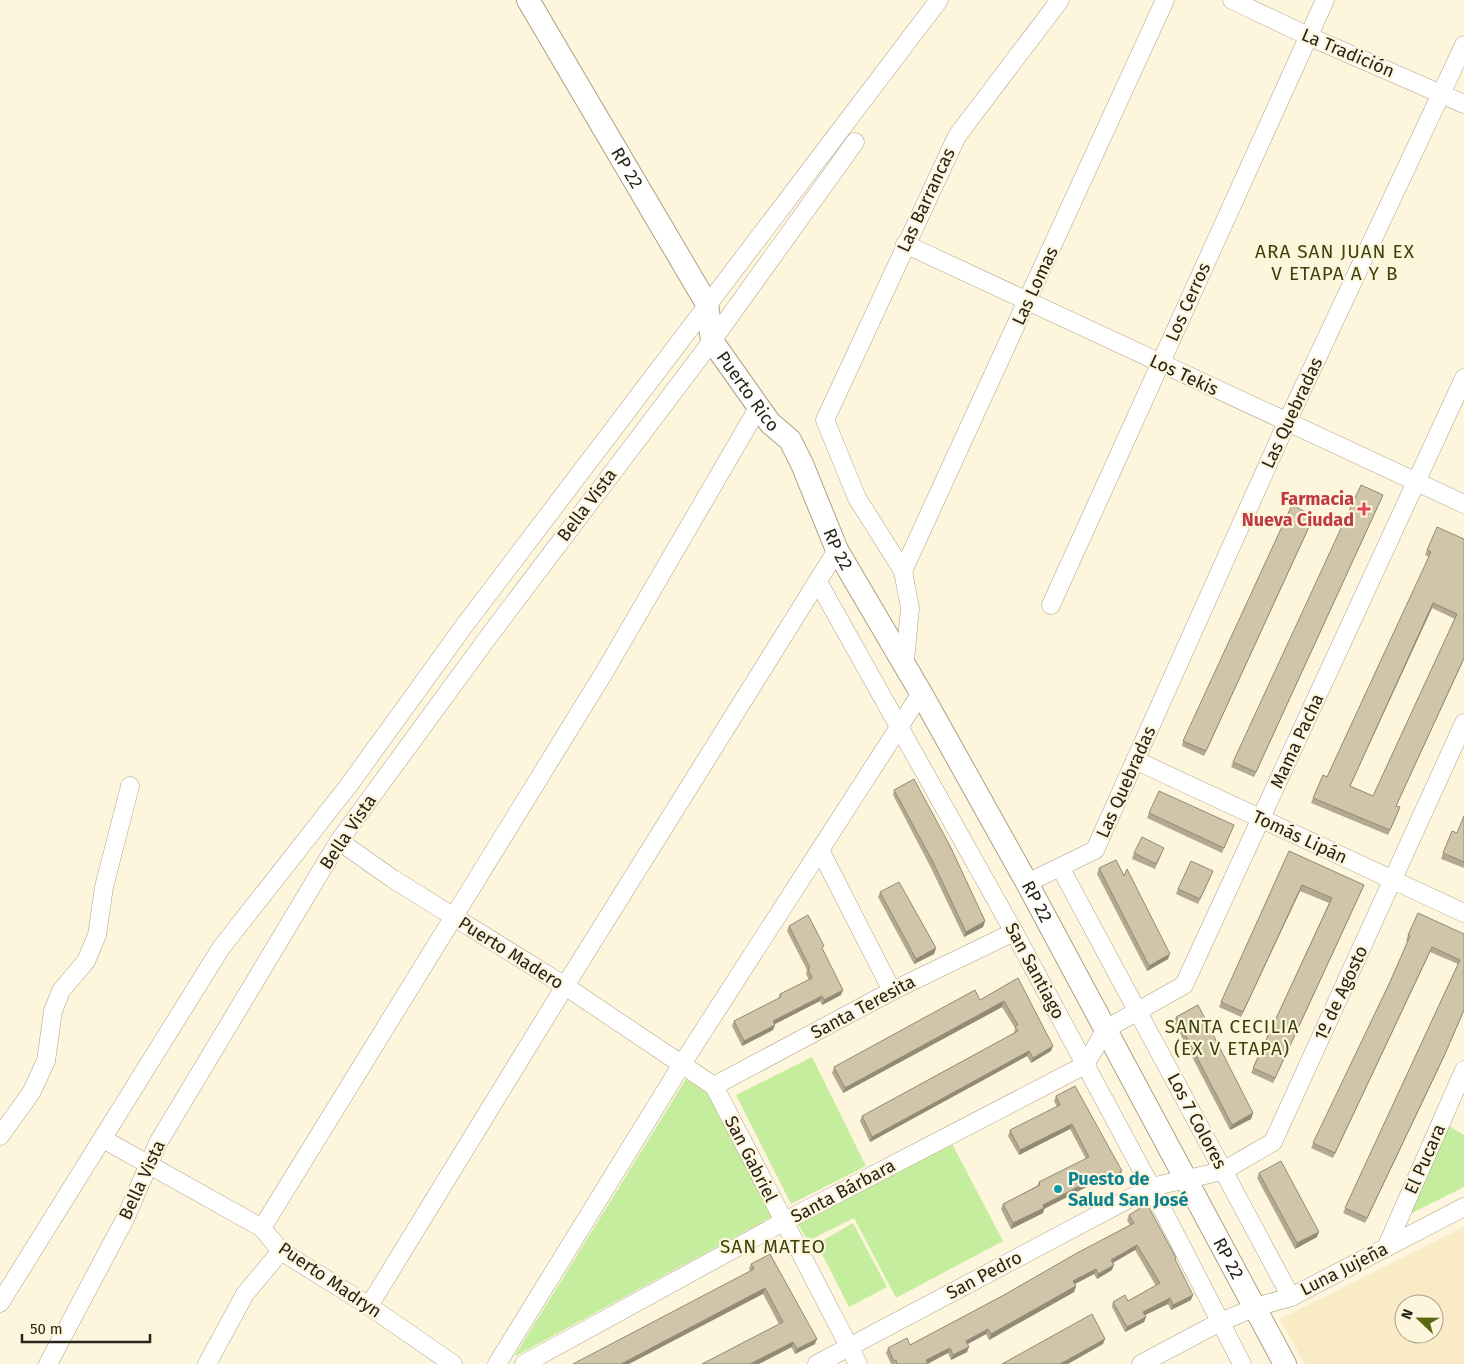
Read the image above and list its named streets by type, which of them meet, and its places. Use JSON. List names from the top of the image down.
{
  "streets": {
    "street": [
      "La Tradición",
      "RP 22",
      "Las Barrancas",
      "Las Lomas",
      "Los Cerros",
      "Los Tekis",
      "Puerto Rico",
      "Las Quebradas",
      "Bella Vista",
      "Mama Pacha",
      "Tomás Lipán",
      "Puerto Madero",
      "San Santiago",
      "1º de Agosto",
      "Santa Teresita",
      "Los 7 Colores",
      "San Gabriel",
      "El Pucara",
      "Santa Bárbara",
      "Luna Jujeña",
      "San Pedro",
      "Puerto Madryn"
    ]
  },
  "crossings": [
    ["La Tradición", "Los Cerros"],
    ["La Tradición", "Las Quebradas"],
    ["RP 22", "Puerto Rico"],
    ["RP 22", "Las Quebradas"],
    ["RP 22", "Bella Vista"],
    ["RP 22", "Mama Pacha"],
    ["RP 22", "1º de Agosto"],
    ["RP 22", "Luna Jujeña"],
    ["Las Barrancas", "Las Lomas"],
    ["Las Barrancas", "Los Tekis"],
    ["Las Lomas", "Los Tekis"],
    ["Los Cerros", "Los Tekis"],
    ["Los Tekis", "Las Quebradas"],
    ["Los Tekis", "Mama Pacha"],
    ["Puerto Rico", "Bella Vista"],
    ["Las Quebradas", "Tomás Lipán"],
    ["Las Quebradas", "Los 7 Colores"],
    ["Bella Vista", "Puerto Madero"],
    ["Bella Vista", "Puerto Madryn"],
    ["Mama Pacha", "Tomás Lipán"],
    ["Mama Pacha", "San Santiago"],
    ["Mama Pacha", "Los 7 Colores"],
    ["Mama Pacha", "Santa Bárbara"],
    ["Tomás Lipán", "1º de Agosto"],
    ["Puerto Madero", "Santa Teresita"],
    ["Puerto Madero", "San Gabriel"],
    ["San Santiago", "1º de Agosto"],
    ["San Santiago", "Santa Teresita"],
    ["San Santiago", "Santa Bárbara"],
    ["San Santiago", "Luna Jujeña"],
    ["San Santiago", "San Pedro"],
    ["1º de Agosto", "Los 7 Colores"],
    ["1º de Agosto", "San Pedro"],
    ["Santa Teresita", "San Gabriel"],
    ["Los 7 Colores", "Luna Jujeña"],
    ["San Gabriel", "Santa Bárbara"],
    ["San Gabriel", "San Pedro"],
    ["El Pucara", "Luna Jujeña"]
  ],
  "districts": ["ARA SAN JUAN EX V ETAPA A Y B", "SANTA CECILIA (EX V ETAPA)", "SAN MATEO"],
  "places": {
    "health": ["Farmacia Nueva Ciudad"],
    "other": ["Puesto de Salud San José"]
  },
  "scale_bar": "50 m",
  "north": "left"
}
